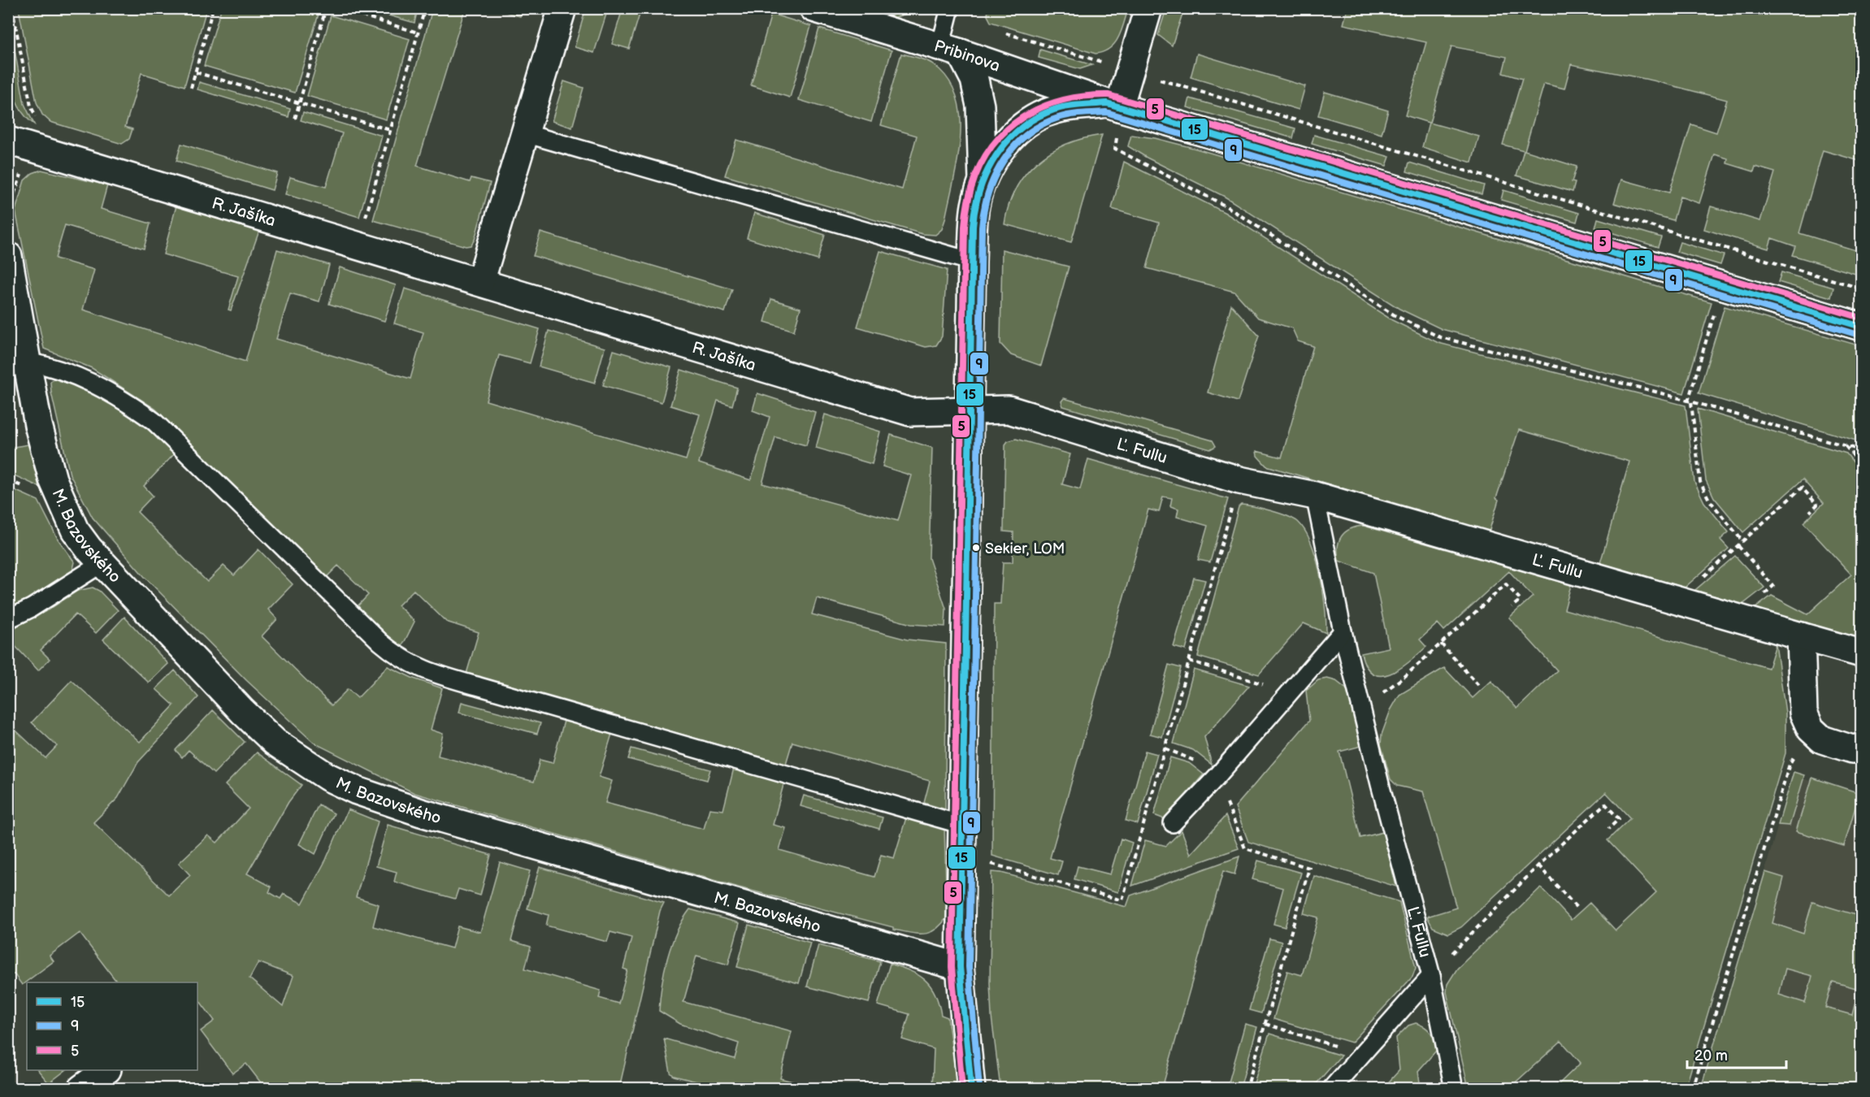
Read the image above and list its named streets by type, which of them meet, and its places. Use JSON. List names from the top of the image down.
{
  "streets": {
    "street": [
      "Pribinova",
      "R. Jašíka",
      "Ľ. Fullu",
      "M. Bazovského"
    ]
  },
  "crossings": [
    ["R. Jašíka", "Ľ. Fullu"]
  ],
  "places": ["Sekier, LOM"],
  "lines": ["transit line 5", "transit line 15", "transit line 9"],
  "legend": ["15", "9", "5"],
  "scale_bar": "20 m"
}
